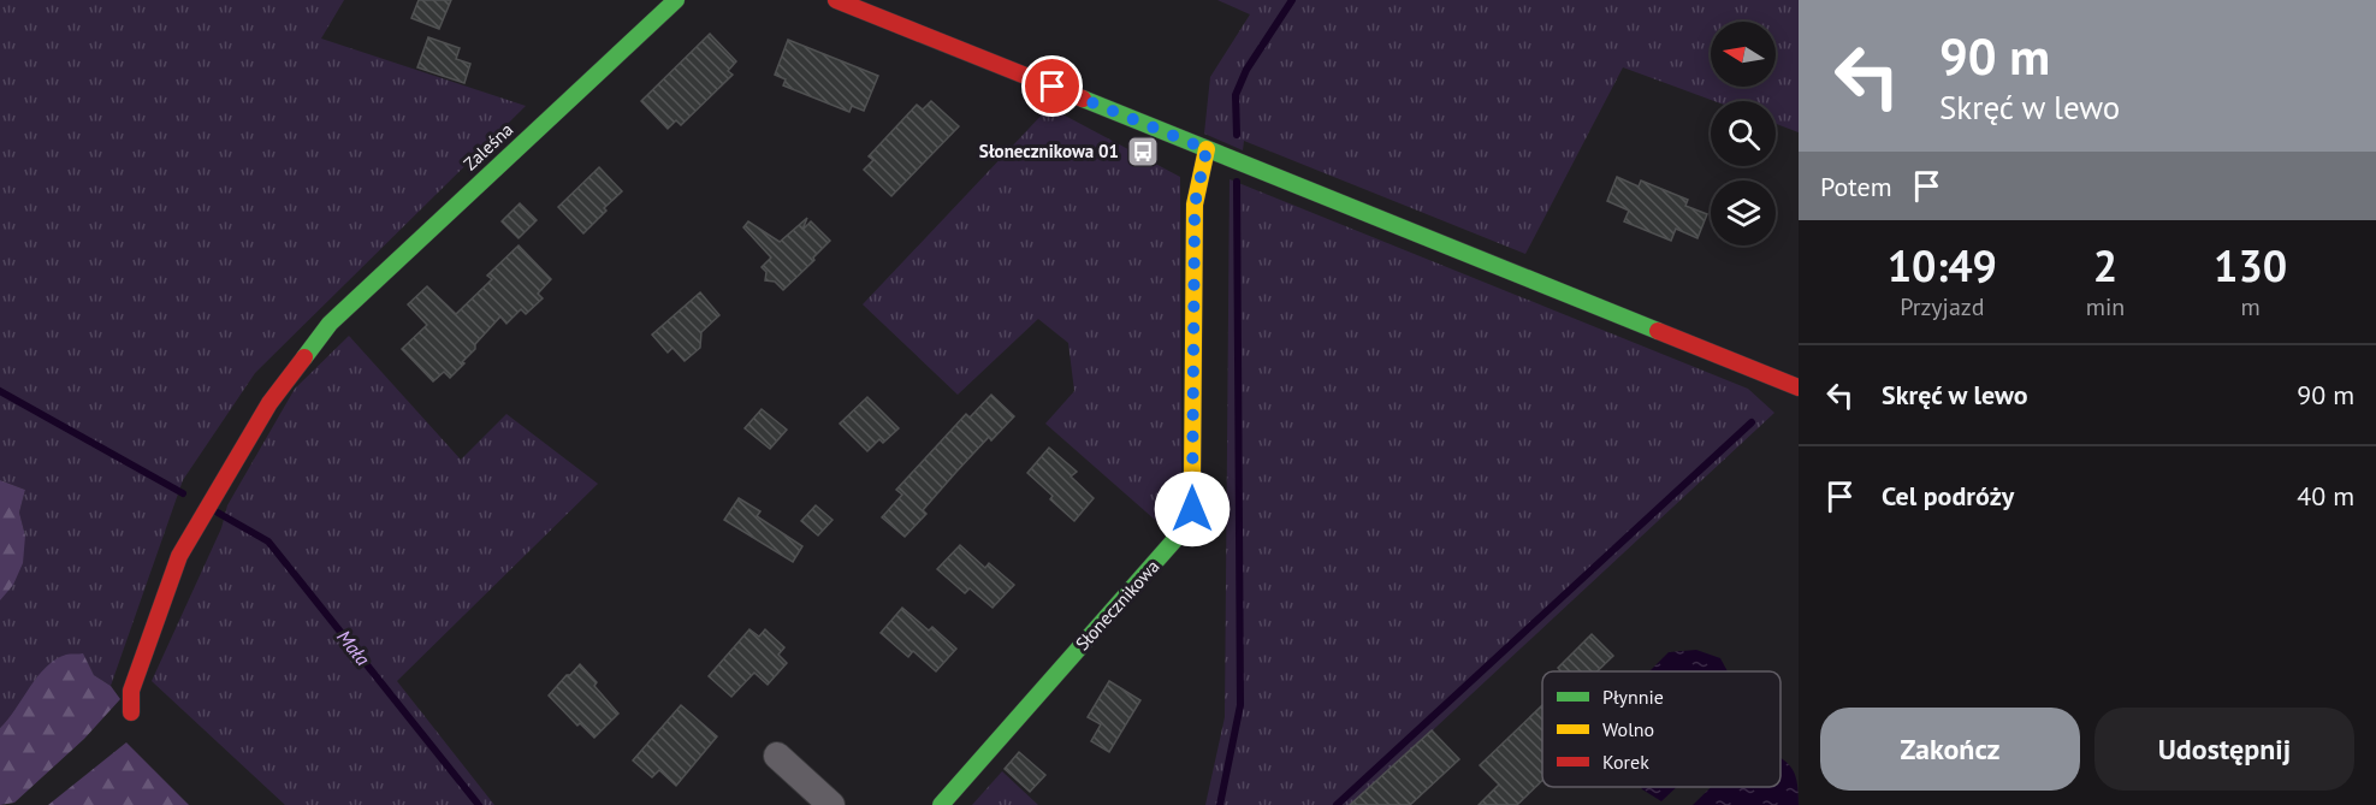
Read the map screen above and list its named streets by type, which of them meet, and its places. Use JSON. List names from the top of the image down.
{
  "streets": {
    "street": ["Zaleśna", "Słonecznikowa"]
  },
  "water": ["Mała"],
  "places": {
    "bus stop": ["Słonecznikowa 01"]
  },
  "legend": ["Płynnie", "Wolno", "Korek"],
  "north": "left",
  "page": {
    "turn": ["90 m", "Skręć w lewo"],
    "then": "Potem",
    "eta": [
      "10:49",
      "Przyjazd",
      "2",
      "min",
      "130",
      "m"
    ],
    "list": [
      {
        "name": "Skręć w lewo",
        "value": "90 m"
      },
      {
        "name": "Cel podróży",
        "value": "40 m"
      }
    ],
    "buttons": ["Zakończ", "Udostępnij"]
  }
}
